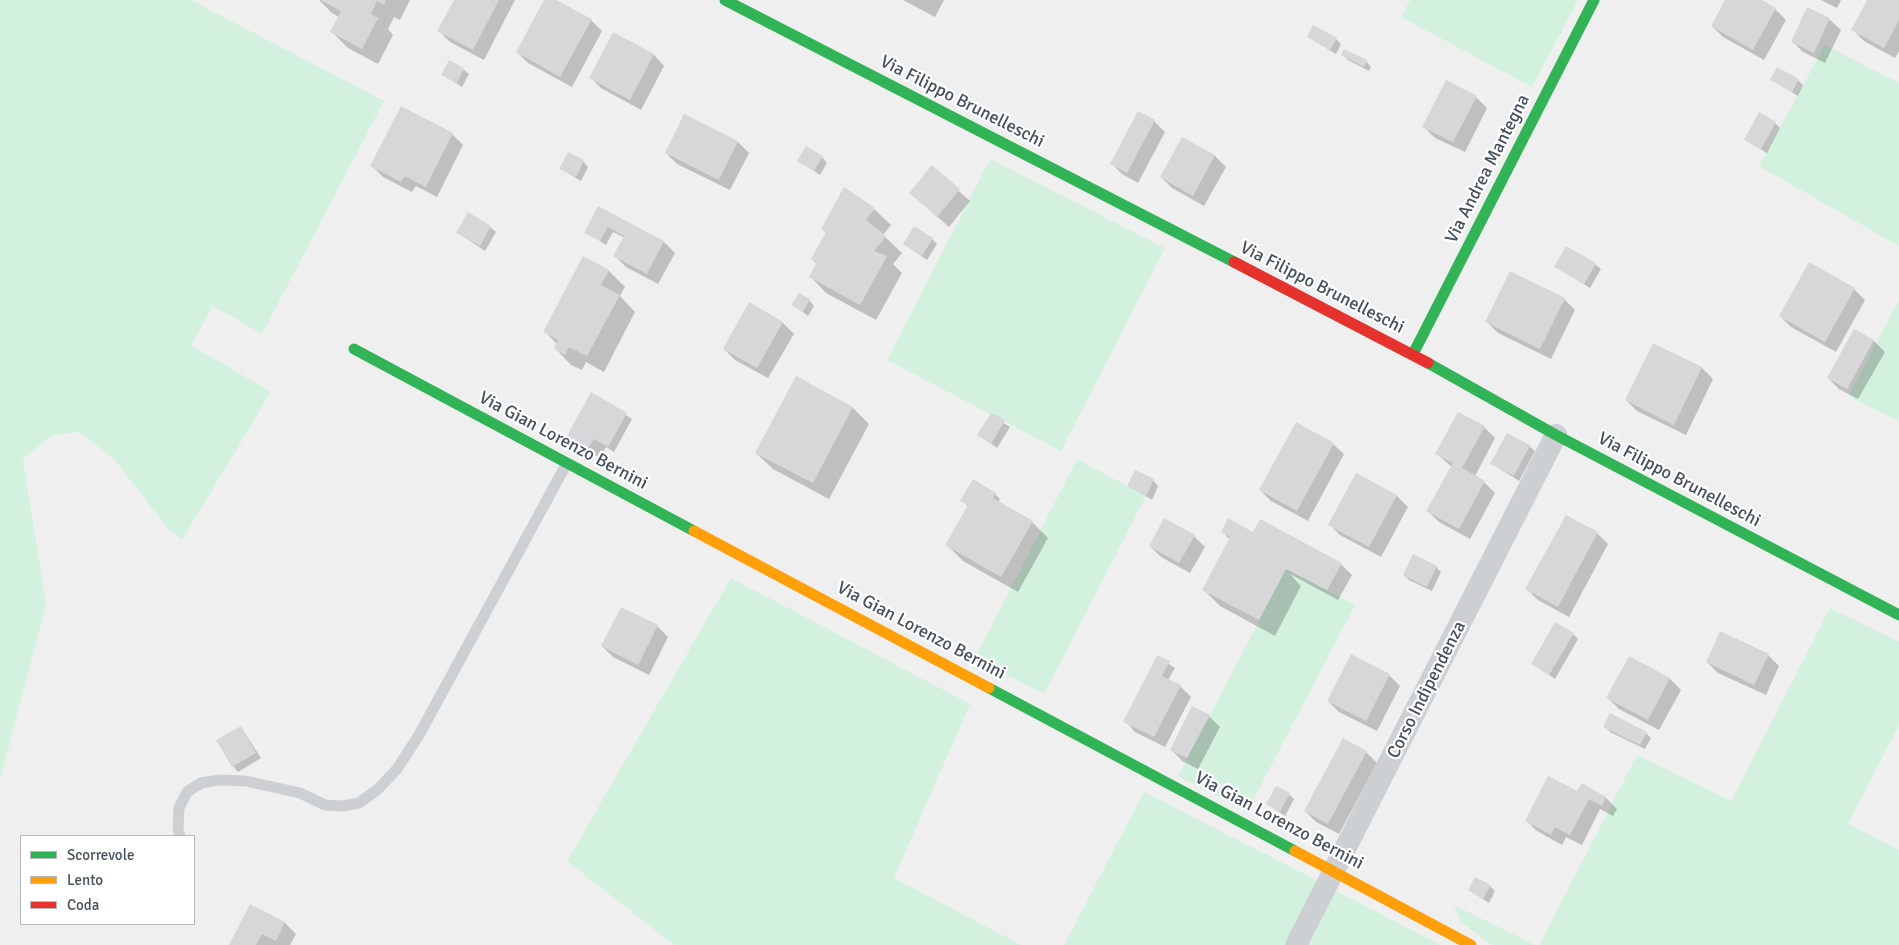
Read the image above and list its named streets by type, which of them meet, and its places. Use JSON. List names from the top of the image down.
{
  "streets": {
    "street": [
      "Via Filippo Brunelleschi",
      "Via Andrea Mantegna",
      "Via Gian Lorenzo Bernini",
      "Corso Indipendenza"
    ]
  },
  "crossings": [
    ["Via Filippo Brunelleschi", "Via Andrea Mantegna"],
    ["Via Filippo Brunelleschi", "Corso Indipendenza"],
    ["Via Gian Lorenzo Bernini", "Corso Indipendenza"]
  ],
  "legend": ["Scorrevole", "Lento", "Coda"]
}
